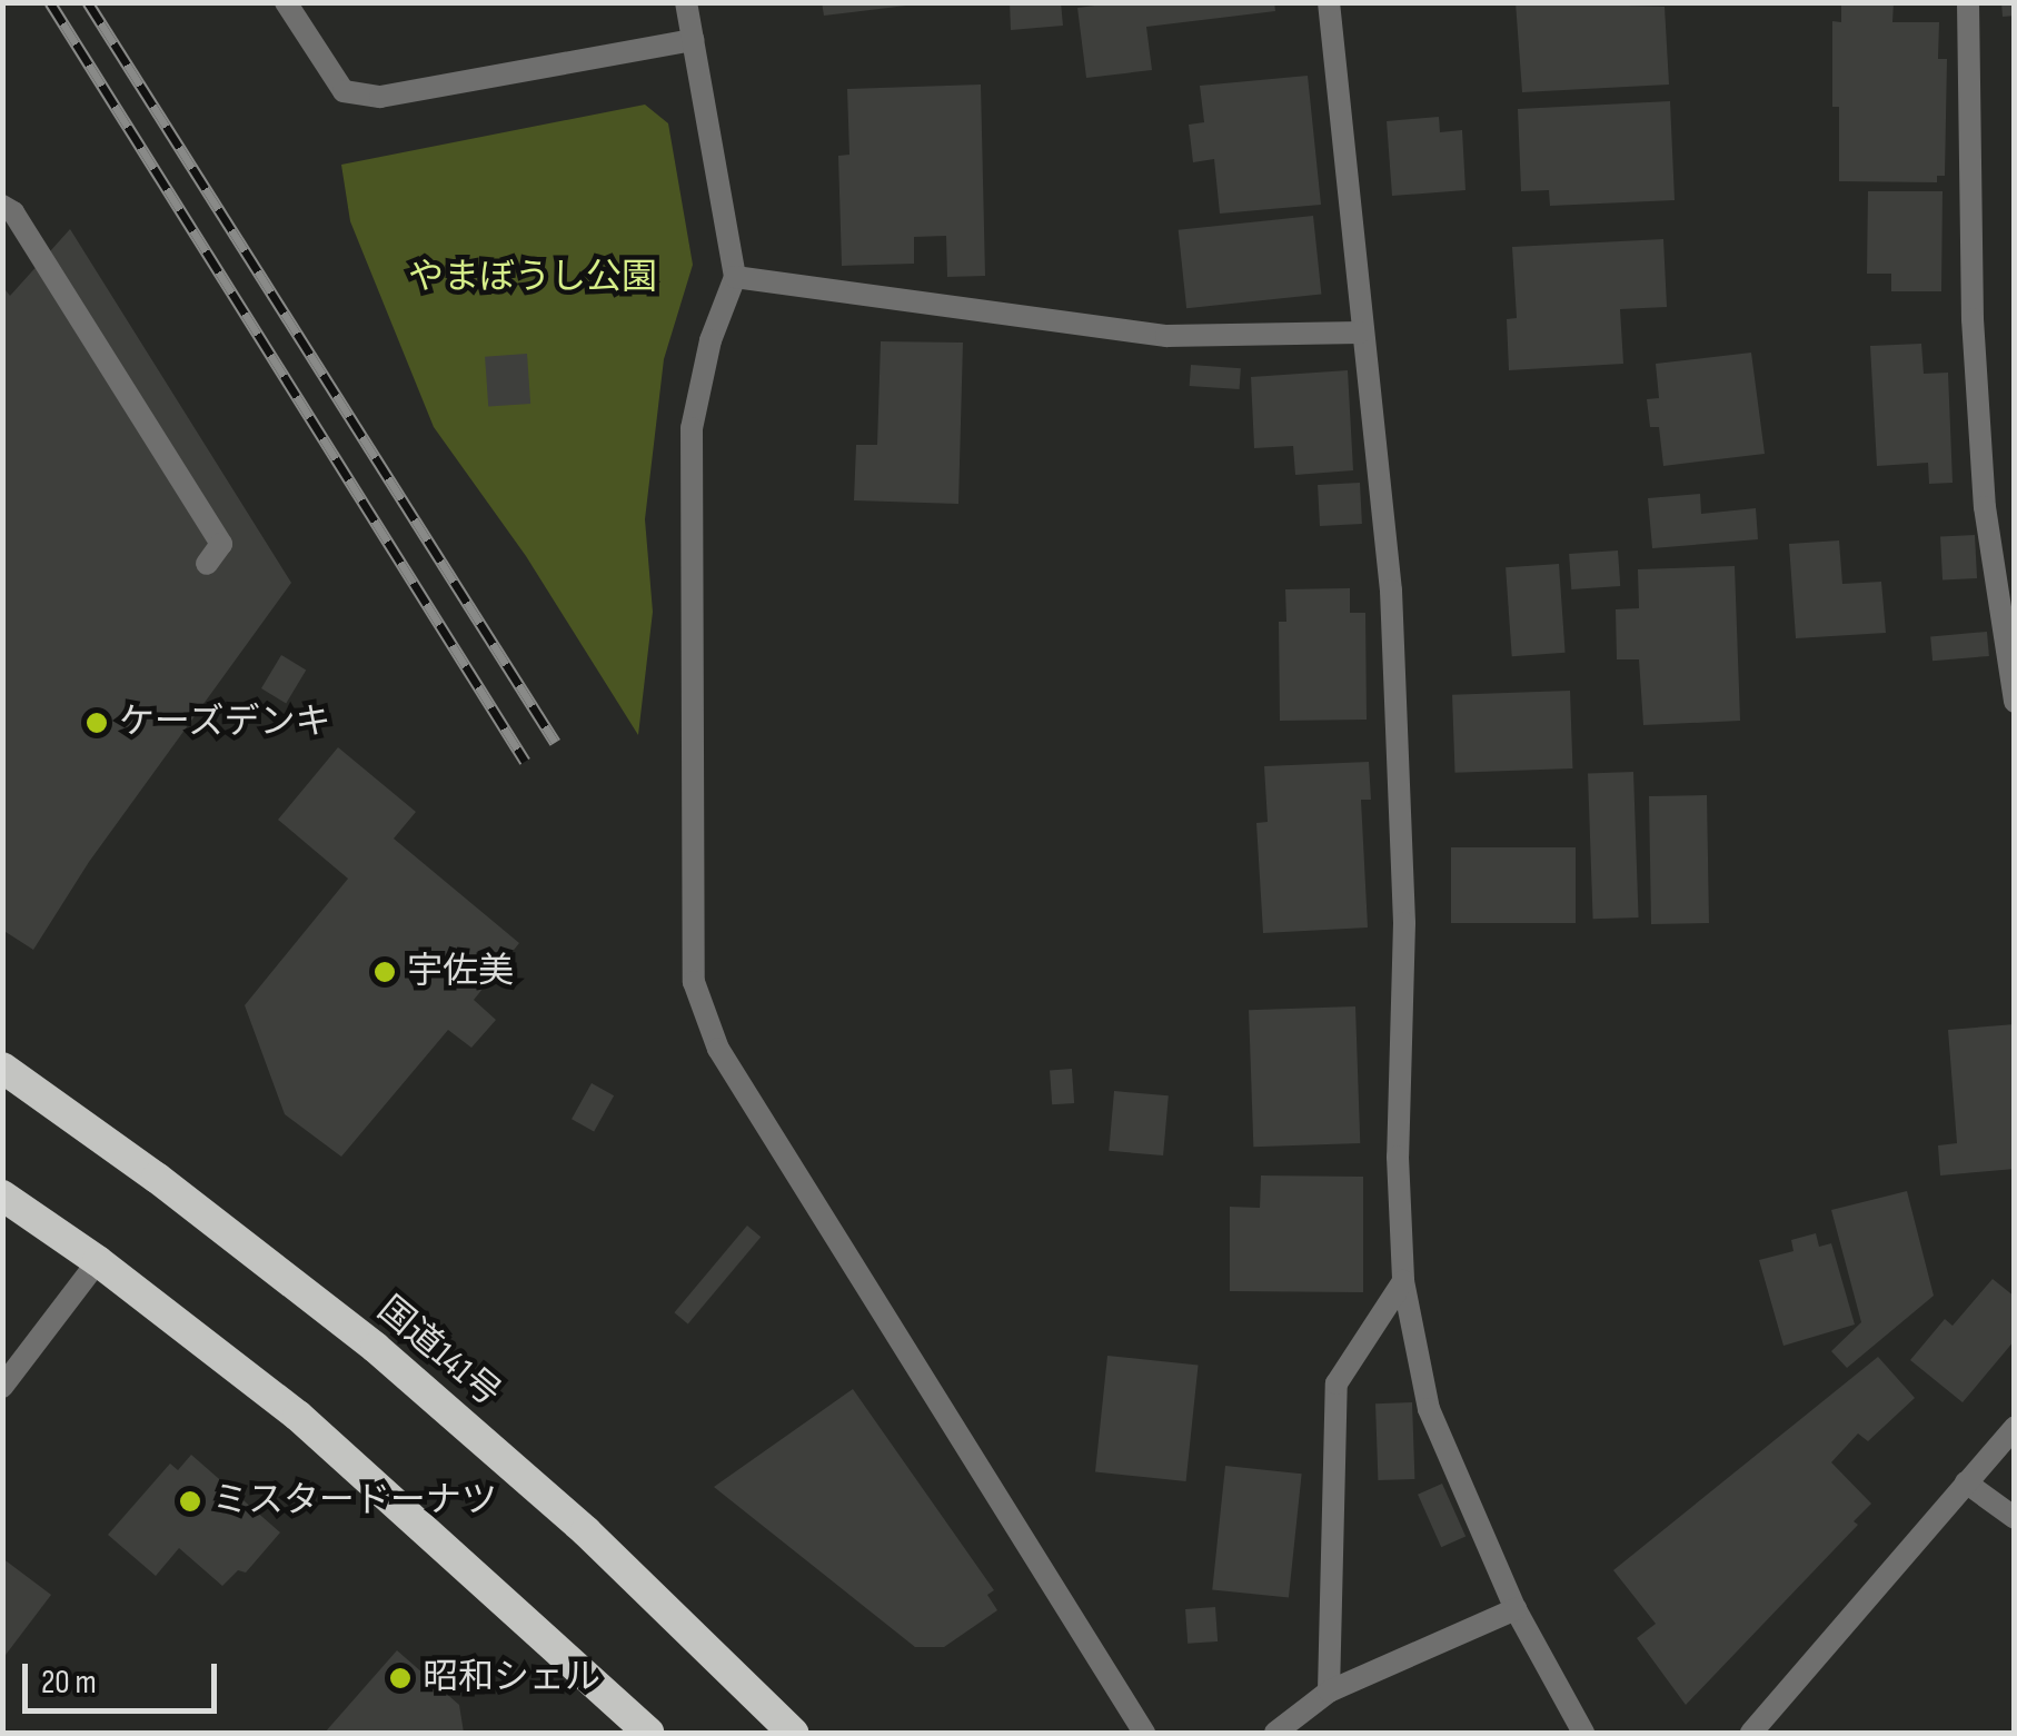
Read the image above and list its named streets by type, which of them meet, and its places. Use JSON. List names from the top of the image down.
{
  "streets": {
    "highway": ["国道141号"]
  },
  "parks": ["やまぼうし公園"],
  "places": [
    "ケーズデンキ",
    "宇佐美",
    "ミスタードーナツ",
    "昭和シェル"
  ],
  "scale_bar": "20 m"
}
